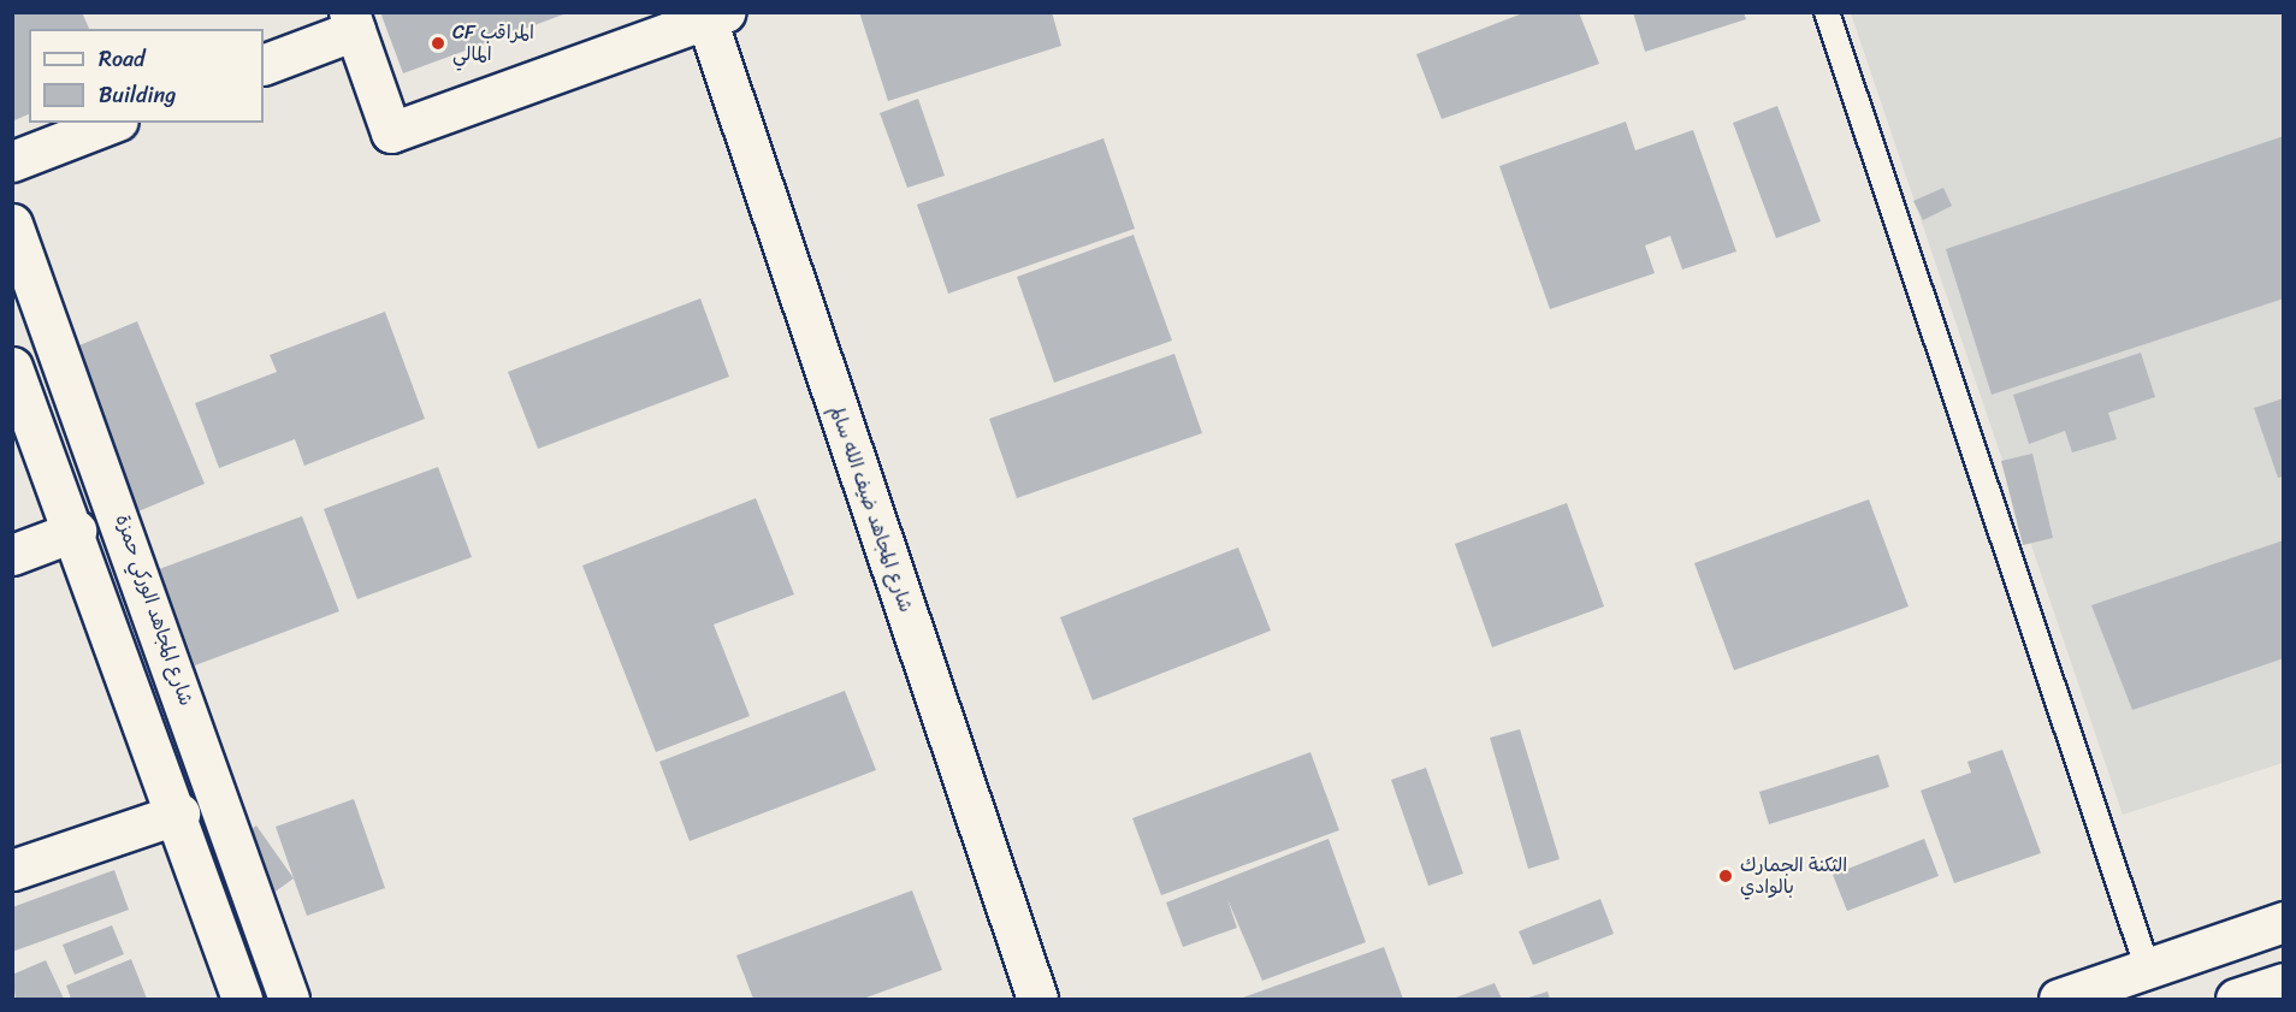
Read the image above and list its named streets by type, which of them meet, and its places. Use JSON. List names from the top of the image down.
{
  "streets": {
    "street": ["شارع المجاهد ضيف الله سالم", "شارع المجاهد الوركي حمزة"]
  },
  "places": ["CF المراقب المالي", "الثكنة الجمارك بالوادي"],
  "legend": ["Road", "Building"]
}
